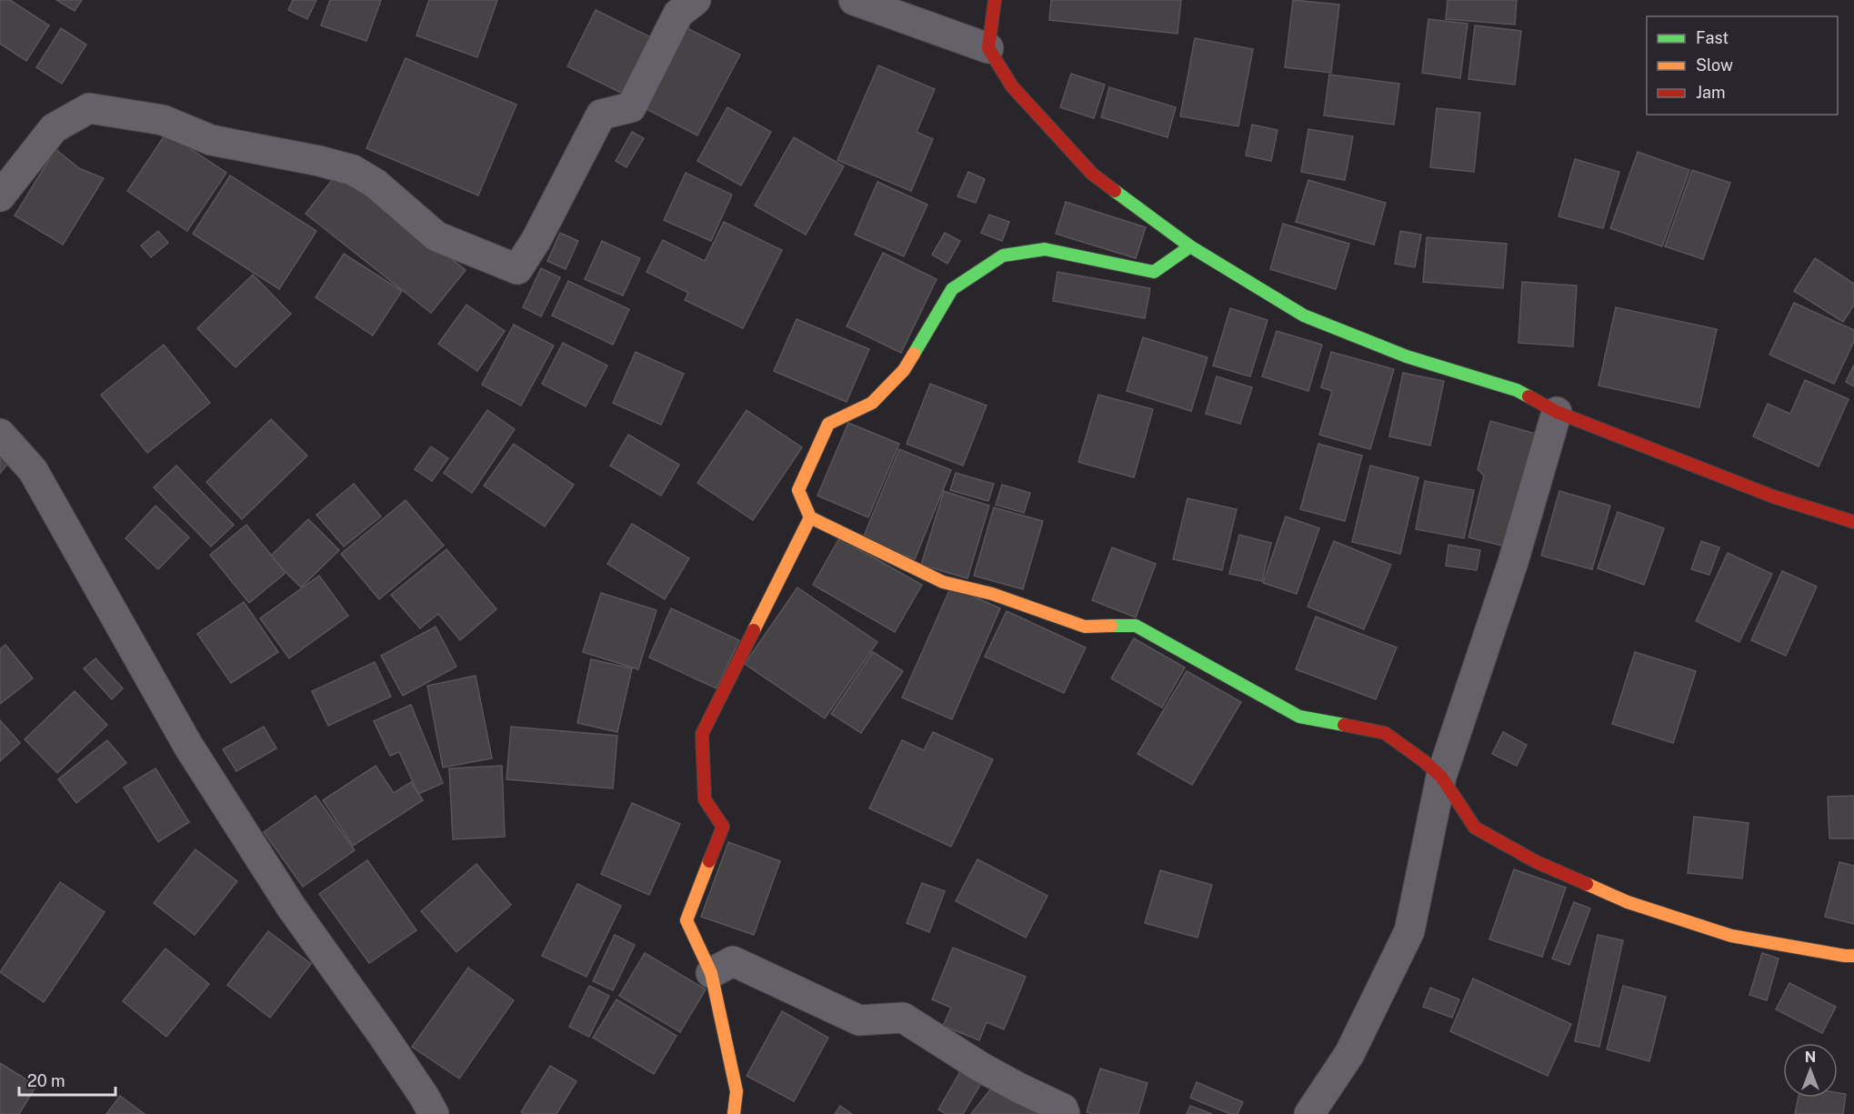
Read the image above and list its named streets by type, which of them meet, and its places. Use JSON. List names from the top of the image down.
{
  "legend": ["Fast", "Slow", "Jam"],
  "scale_bar": "20 m",
  "north": "top"
}
